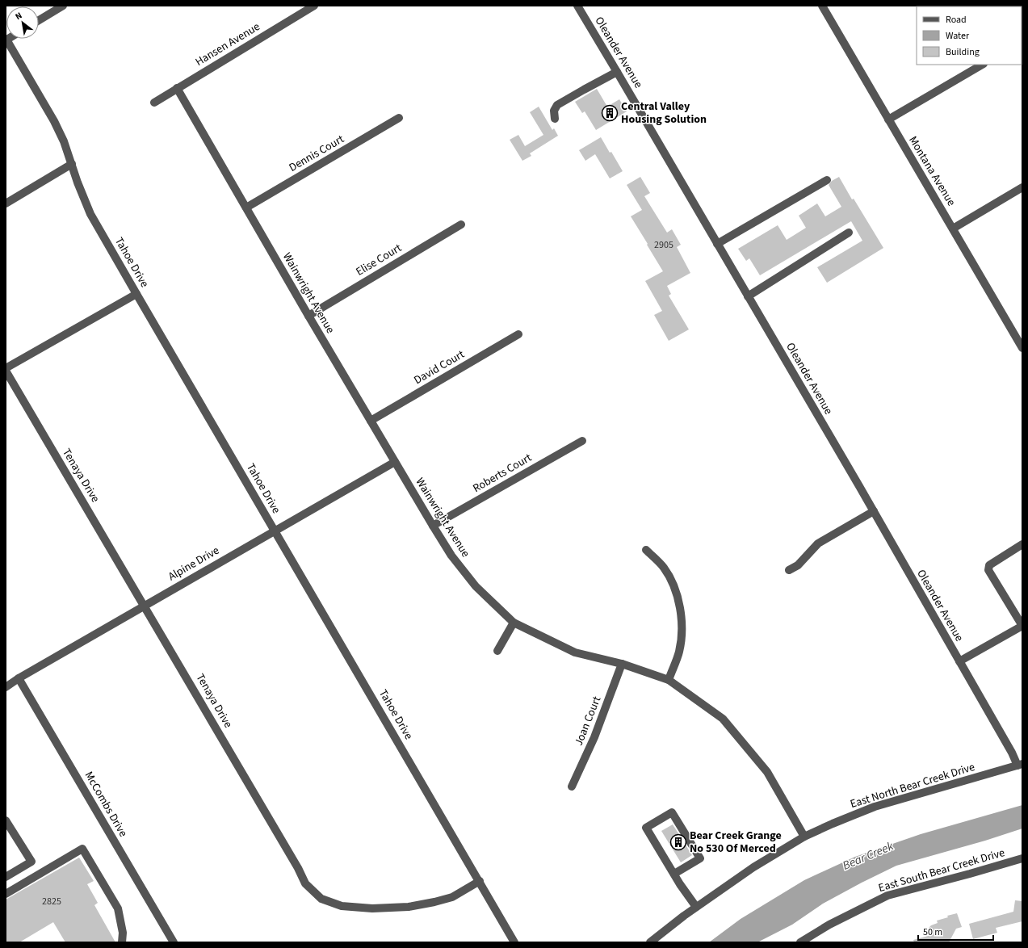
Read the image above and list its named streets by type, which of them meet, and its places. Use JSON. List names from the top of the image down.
{
  "streets": {
    "street": [
      "Hansen Avenue",
      "Oleander Avenue",
      "Dennis Court",
      "Montana Avenue",
      "Elise Court",
      "Tahoe Drive",
      "Wainwright Avenue",
      "David Court",
      "Roberts Court",
      "Tenaya Drive",
      "Alpine Drive",
      "Joan Court",
      "East North Bear Creek Drive",
      "McCombs Drive",
      "East South Bear Creek Drive"
    ]
  },
  "crossings": [
    ["Hansen Avenue", "Wainwright Avenue"],
    ["Oleander Avenue", "East North Bear Creek Drive"],
    ["Dennis Court", "Wainwright Avenue"],
    ["Elise Court", "Wainwright Avenue"],
    ["Tahoe Drive", "Tenaya Drive"],
    ["Tahoe Drive", "Alpine Drive"],
    ["Wainwright Avenue", "David Court"],
    ["Wainwright Avenue", "Roberts Court"],
    ["Wainwright Avenue", "Alpine Drive"],
    ["Wainwright Avenue", "Joan Court"],
    ["Wainwright Avenue", "East North Bear Creek Drive"],
    ["Tenaya Drive", "Alpine Drive"],
    ["Alpine Drive", "McCombs Drive"]
  ],
  "water": ["Bear Creek"],
  "places": {
    "building": ["Central Valley Housing Solution", "Bear Creek Grange No 530 Of Merced"]
  },
  "house_numbers": ["2905", "2825"],
  "legend": ["Road", "Water", "Building"],
  "scale_bar": "50 m",
  "north": "top left"
}
